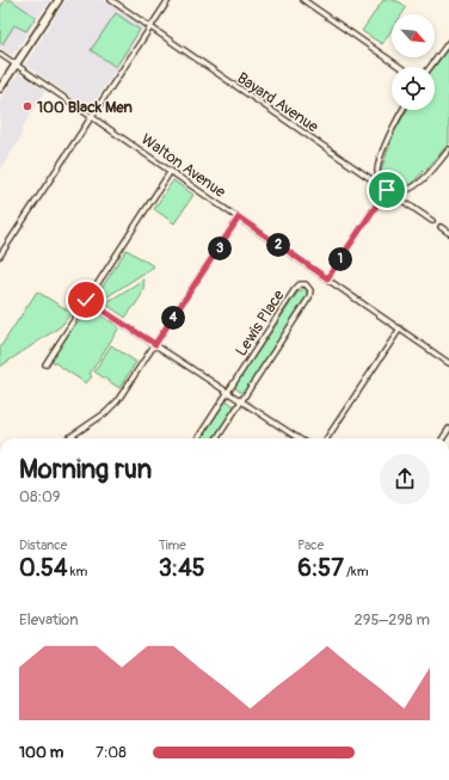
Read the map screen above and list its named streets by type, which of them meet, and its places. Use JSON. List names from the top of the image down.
{
  "streets": {
    "street": ["Bayard Avenue", "Walton Avenue", "Lewis Place"]
  },
  "places": ["100 Black Men"],
  "north": "bottom right",
  "page": {
    "pins": [
      "2",
      "3",
      "1",
      "4"
    ],
    "heading": ["Morning run", "08:09"],
    "stats": [
      ["Distance", "0.54 km"],
      ["Time", "3:45"],
      ["Pace", "6:57 /km"]
    ],
    "chart": ["Elevation", "295–298 m"],
    "list": [
      {
        "name": "100 m",
        "note": "7:08"
      }
    ]
  }
}
